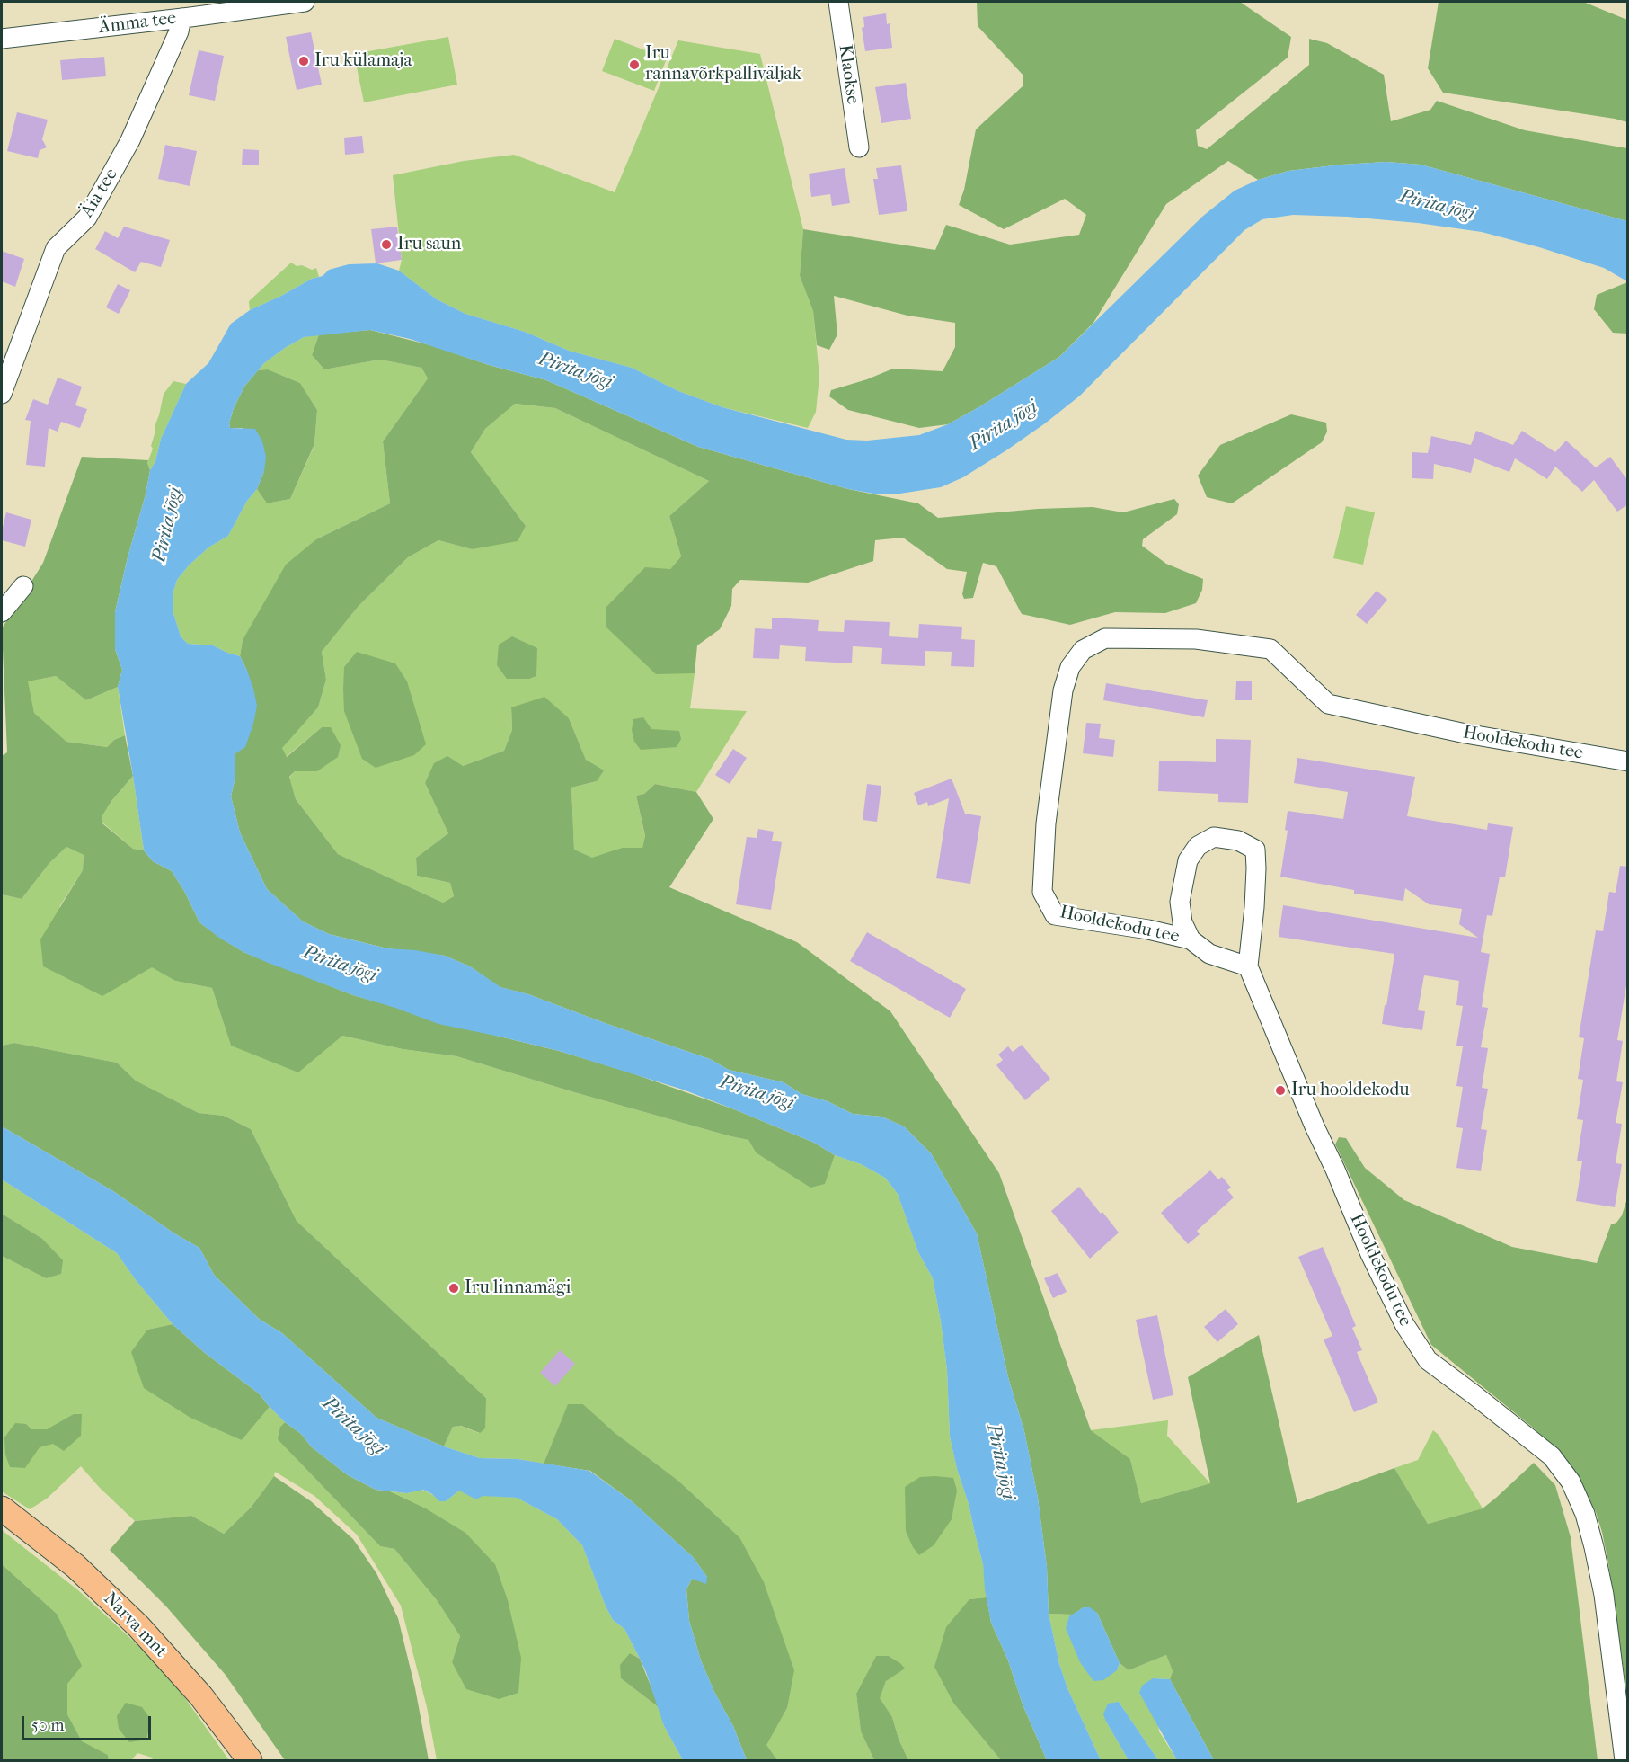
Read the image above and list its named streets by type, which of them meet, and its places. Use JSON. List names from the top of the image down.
{
  "streets": {
    "main road": ["Narva mnt"],
    "street": [
      "Ämma tee",
      "Klaokse",
      "Äia tee",
      "Hooldekodu tee"
    ]
  },
  "crossings": [
    ["Ämma tee", "Äia tee"]
  ],
  "water": ["Pirita jõgi"],
  "places": [
    "Iru külamaja",
    "Iru rannavõrkpalliväljak",
    "Iru saun",
    "Iru hooldekodu",
    "Iru linnamägi"
  ],
  "scale_bar": "50 m"
}
